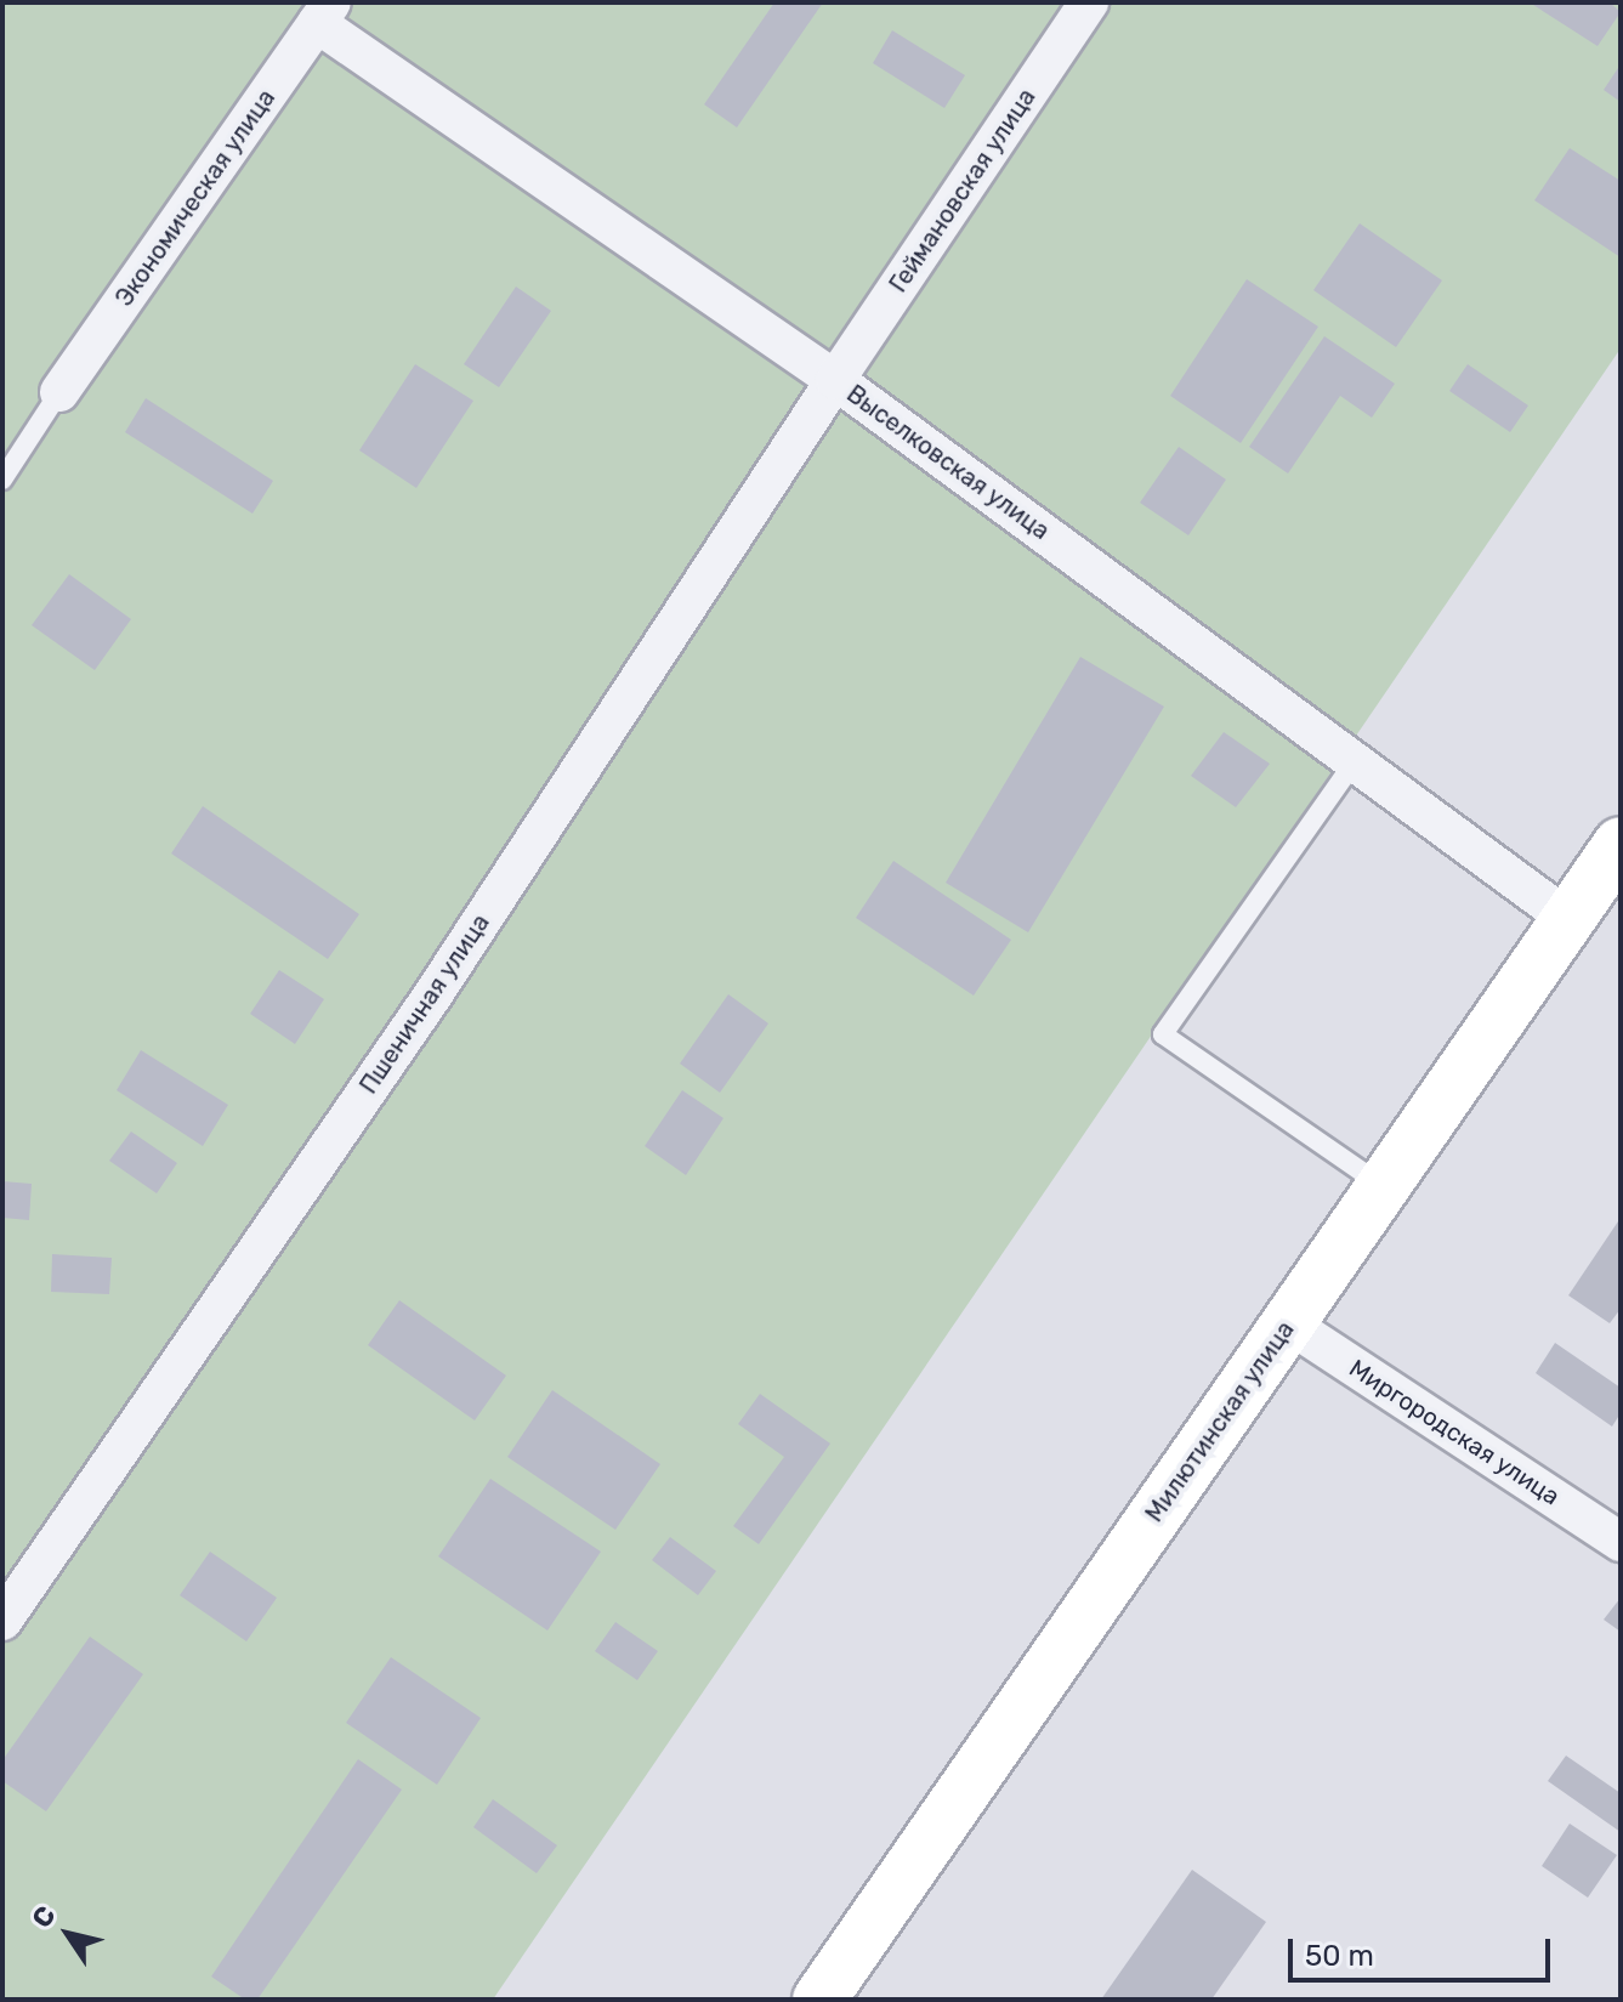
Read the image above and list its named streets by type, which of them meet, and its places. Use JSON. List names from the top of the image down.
{
  "streets": {
    "main road": ["Милютинская улица"],
    "street": [
      "Геймановская улица",
      "Экономическая улица",
      "Выселковская улица",
      "Пшеничная улица",
      "Миргородская улица"
    ]
  },
  "crossings": [
    ["Геймановская улица", "Выселковская улица"],
    ["Геймановская улица", "Пшеничная улица"],
    ["Экономическая улица", "Выселковская улица"],
    ["Выселковская улица", "Пшеничная улица"],
    ["Выселковская улица", "Милютинская улица"],
    ["Милютинская улица", "Миргородская улица"]
  ],
  "scale_bar": "50 m",
  "north": "top left"
}
